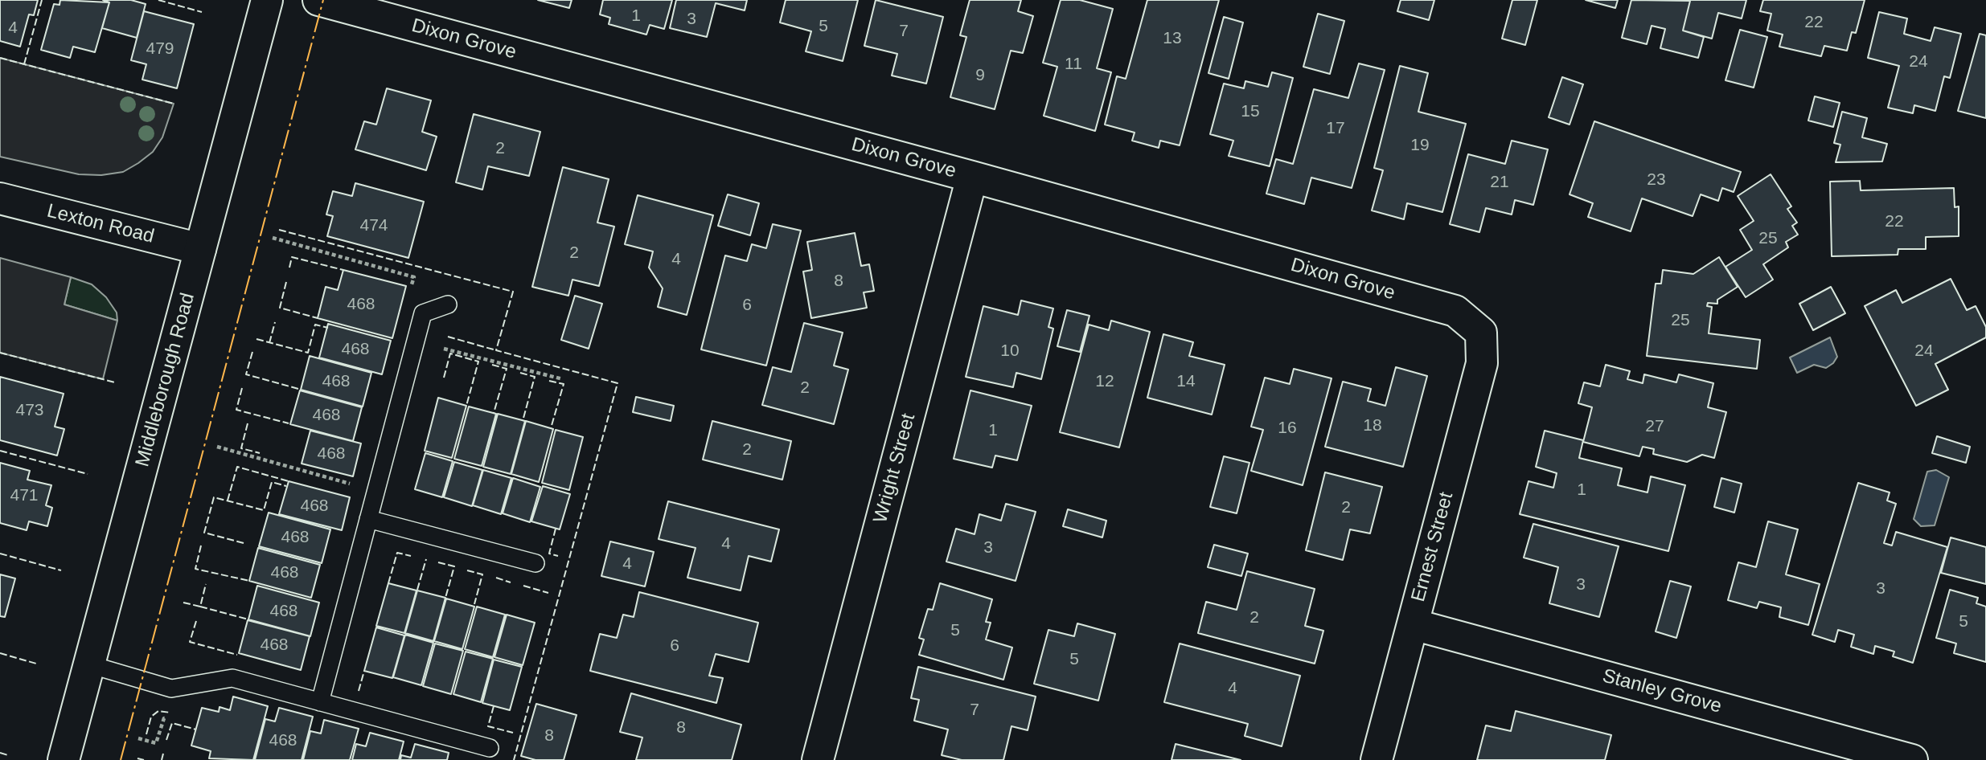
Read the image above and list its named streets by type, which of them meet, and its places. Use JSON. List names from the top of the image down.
{
  "streets": {
    "street": [
      "Dixon Grove",
      "Lexton Road",
      "Middleborough Road",
      "Wright Street",
      "Ernest Street",
      "Stanley Grove"
    ]
  },
  "crossings": [
    ["Dixon Grove", "Wright Street"],
    ["Dixon Grove", "Ernest Street"],
    ["Lexton Road", "Middleborough Road"],
    ["Ernest Street", "Stanley Grove"]
  ],
  "house_numbers": [
    "1",
    "3",
    "22",
    "5",
    "4",
    "7",
    "13",
    "479",
    "24",
    "11",
    "9",
    "15",
    "17",
    "19",
    "2",
    "23",
    "21",
    "22",
    "474",
    "25",
    "2",
    "4",
    "8",
    "468",
    "6",
    "25",
    "468",
    "10",
    "24",
    "468",
    "12",
    "14",
    "2",
    "473",
    "468",
    "18",
    "27",
    "16",
    "1",
    "2",
    "468",
    "1",
    "471",
    "468",
    "2",
    "468",
    "4",
    "3",
    "4",
    "468",
    "3",
    "3",
    "468",
    "2",
    "5",
    "5",
    "468",
    "6",
    "5",
    "4",
    "7",
    "8",
    "8",
    "468"
  ]
}
